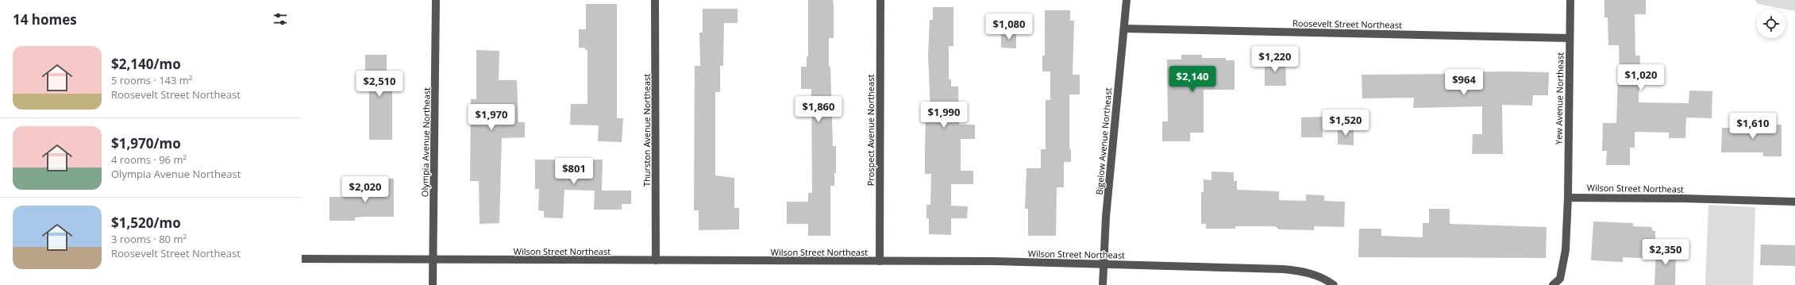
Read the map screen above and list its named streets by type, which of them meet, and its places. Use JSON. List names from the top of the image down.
{
  "streets": {
    "street": [
      "Roosevelt Street Northeast",
      "Yew Avenue Northeast",
      "Thurston Avenue Northeast",
      "Prospect Avenue Northeast",
      "Bigelow Avenue Northeast",
      "Olympia Avenue Northeast",
      "Wilson Street Northeast"
    ]
  },
  "crossings": [
    ["Roosevelt Street Northeast", "Yew Avenue Northeast"],
    ["Roosevelt Street Northeast", "Bigelow Avenue Northeast"],
    ["Yew Avenue Northeast", "Wilson Street Northeast"],
    ["Thurston Avenue Northeast", "Wilson Street Northeast"],
    ["Prospect Avenue Northeast", "Wilson Street Northeast"],
    ["Bigelow Avenue Northeast", "Wilson Street Northeast"],
    ["Olympia Avenue Northeast", "Wilson Street Northeast"]
  ],
  "page": {
    "heading": "14 homes",
    "price": [
      "$1,080",
      "$1,220",
      "$1,020",
      "$2,140",
      "$964",
      "$2,510",
      "$1,860",
      "$1,990",
      "$1,970",
      "$1,520",
      "$1,610",
      "$801",
      "$2,020",
      "$2,350"
    ],
    "list": [
      {
        "name": "$2,140/mo",
        "note": "5 rooms · 143 m² · Roosevelt Street Northeast"
      },
      {
        "name": "$1,970/mo",
        "note": "4 rooms · 96 m² · Olympia Avenue Northeast"
      },
      {
        "name": "$1,520/mo",
        "note": "3 rooms · 80 m² · Roosevelt Street Northeast"
      }
    ]
  }
}
